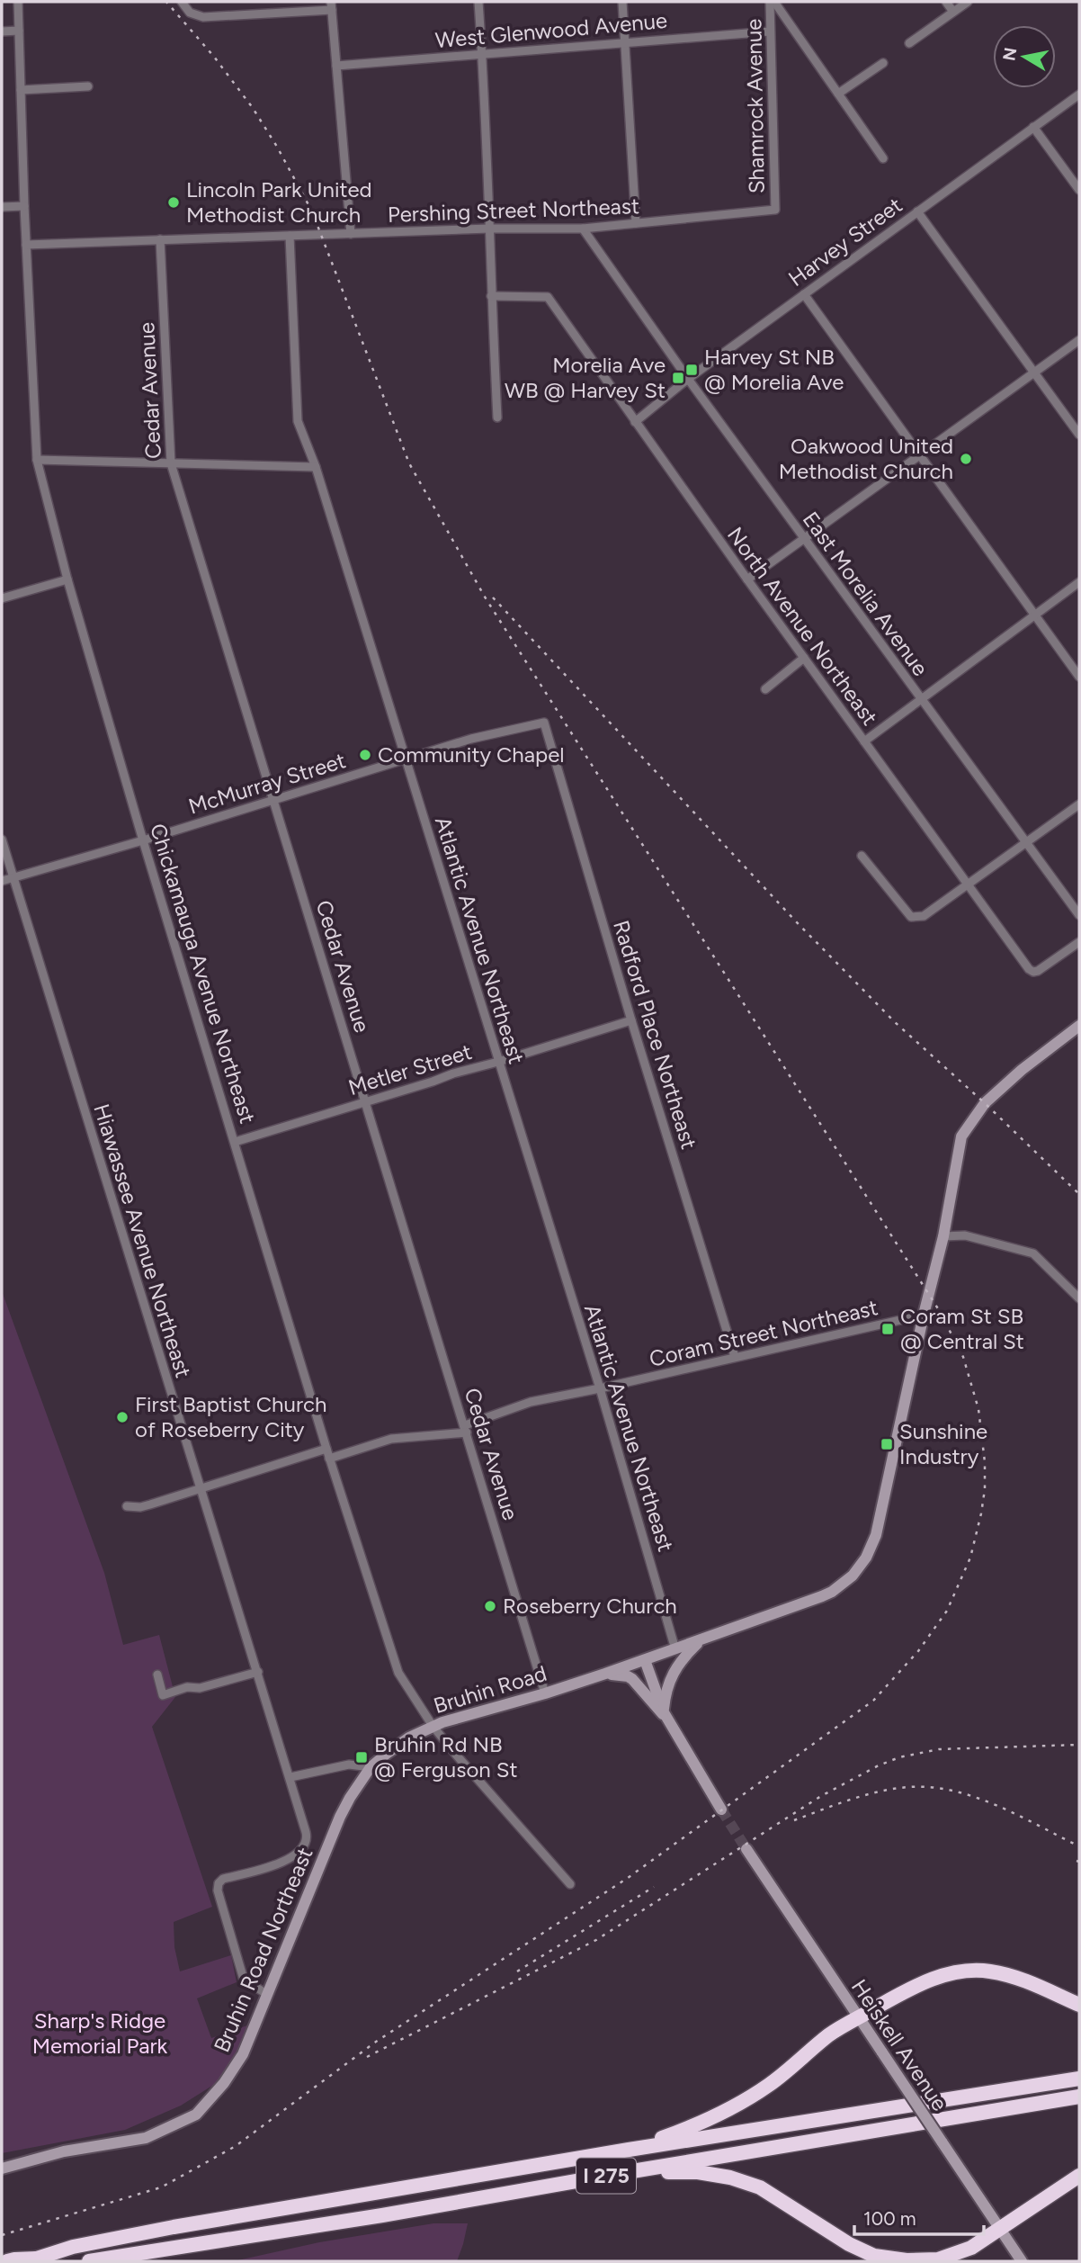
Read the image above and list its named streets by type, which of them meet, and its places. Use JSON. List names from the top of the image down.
{
  "streets": {
    "highway": ["I 275"],
    "main road": ["Bruhin Road", "Bruhin Road Northeast", "Heiskell Avenue"],
    "street": [
      "West Glenwood Avenue",
      "Shamrock Avenue",
      "Pershing Street Northeast",
      "Harvey Street",
      "Cedar Avenue",
      "East Morelia Avenue",
      "North Avenue Northeast",
      "McMurray Street",
      "Atlantic Avenue Northeast",
      "Chickamauga Avenue Northeast",
      "Radford Place Northeast",
      "Metler Street",
      "Hiawassee Avenue Northeast",
      "Coram Street Northeast"
    ]
  },
  "crossings": [
    ["West Glenwood Avenue", "Shamrock Avenue"],
    ["Shamrock Avenue", "Pershing Street Northeast"],
    ["Pershing Street Northeast", "Cedar Avenue"],
    ["Pershing Street Northeast", "East Morelia Avenue"],
    ["Pershing Street Northeast", "Atlantic Avenue Northeast"],
    ["Pershing Street Northeast", "Chickamauga Avenue Northeast"],
    ["Harvey Street", "East Morelia Avenue"],
    ["Harvey Street", "North Avenue Northeast"],
    ["Cedar Avenue", "McMurray Street"],
    ["Cedar Avenue", "Metler Street"],
    ["Cedar Avenue", "Coram Street Northeast"],
    ["Cedar Avenue", "Bruhin Road"],
    ["McMurray Street", "Atlantic Avenue Northeast"],
    ["McMurray Street", "Chickamauga Avenue Northeast"],
    ["McMurray Street", "Radford Place Northeast"],
    ["McMurray Street", "Hiawassee Avenue Northeast"],
    ["Atlantic Avenue Northeast", "Metler Street"],
    ["Atlantic Avenue Northeast", "Coram Street Northeast"],
    ["Atlantic Avenue Northeast", "Bruhin Road"],
    ["Chickamauga Avenue Northeast", "Metler Street"],
    ["Chickamauga Avenue Northeast", "Coram Street Northeast"],
    ["Chickamauga Avenue Northeast", "Bruhin Road"],
    ["Radford Place Northeast", "Metler Street"],
    ["Radford Place Northeast", "Coram Street Northeast"],
    ["Hiawassee Avenue Northeast", "Bruhin Road Northeast"],
    ["Coram Street Northeast", "Bruhin Road"],
    ["Bruhin Road", "Bruhin Road Northeast"]
  ],
  "parks": ["Sharp's Ridge Memorial Park"],
  "places": {
    "other": [
      "Lincoln Park United Methodist Church",
      "Oakwood United Methodist Church",
      "Community Chapel",
      "First Baptist Church of Roseberry City",
      "Roseberry Church"
    ],
    "transit": [
      "Harvey St NB @ Morelia Ave",
      "Morelia Ave WB @ Harvey St",
      "Coram St SB @ Central St",
      "Sunshine Industry",
      "Bruhin Rd NB @ Ferguson St"
    ]
  },
  "scale_bar": "100 m",
  "north": "left"
}
